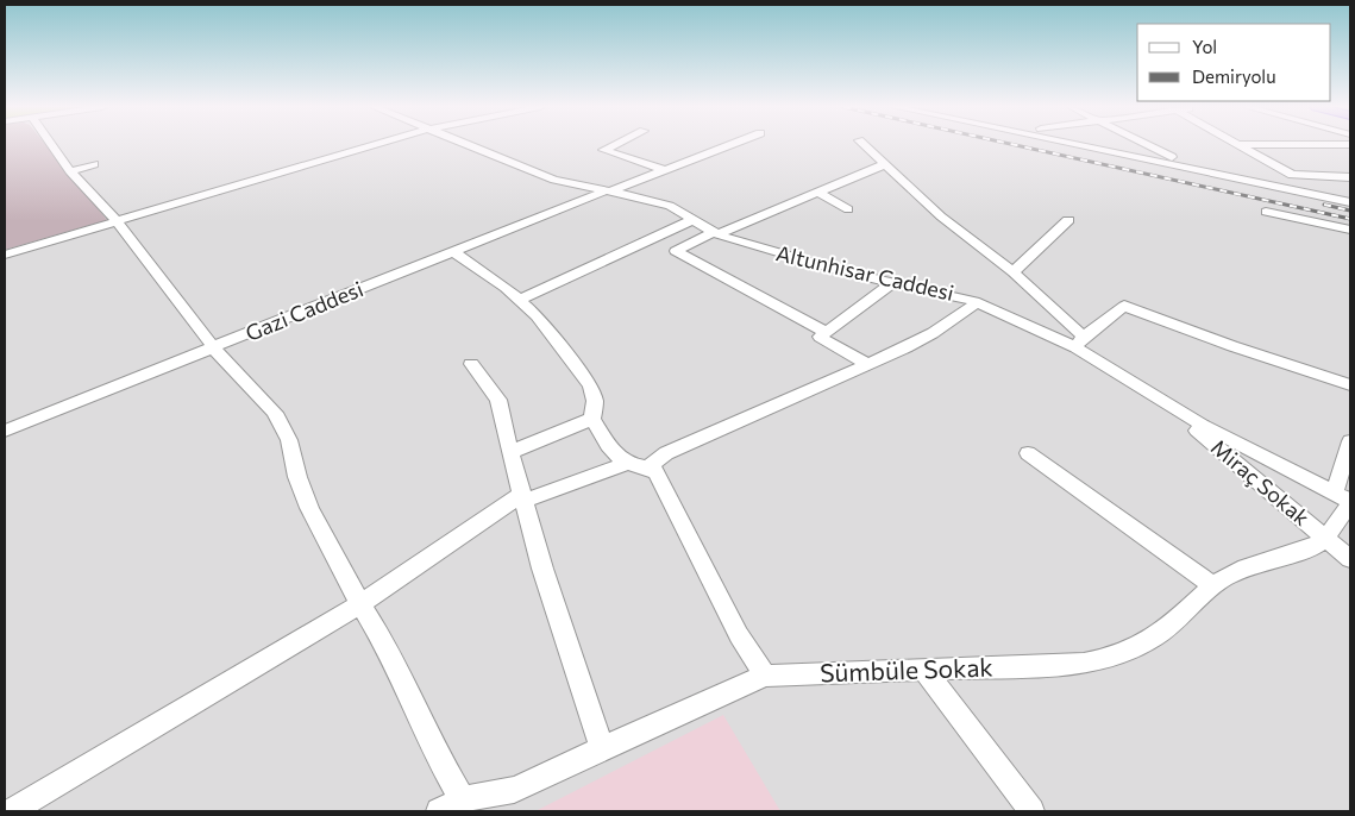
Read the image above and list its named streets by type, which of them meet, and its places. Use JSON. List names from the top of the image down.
{
  "streets": {
    "street": [
      "Altunhisar Caddesi",
      "Gazi Caddesi",
      "Miraç Sokak",
      "Sümbüle Sokak"
    ]
  },
  "crossings": [
    ["Altunhisar Caddesi", "Gazi Caddesi"],
    ["Altunhisar Caddesi", "Miraç Sokak"],
    ["Altunhisar Caddesi", "Sümbüle Sokak"],
    ["Miraç Sokak", "Sümbüle Sokak"]
  ],
  "legend": ["Yol", "Demiryolu"]
}
